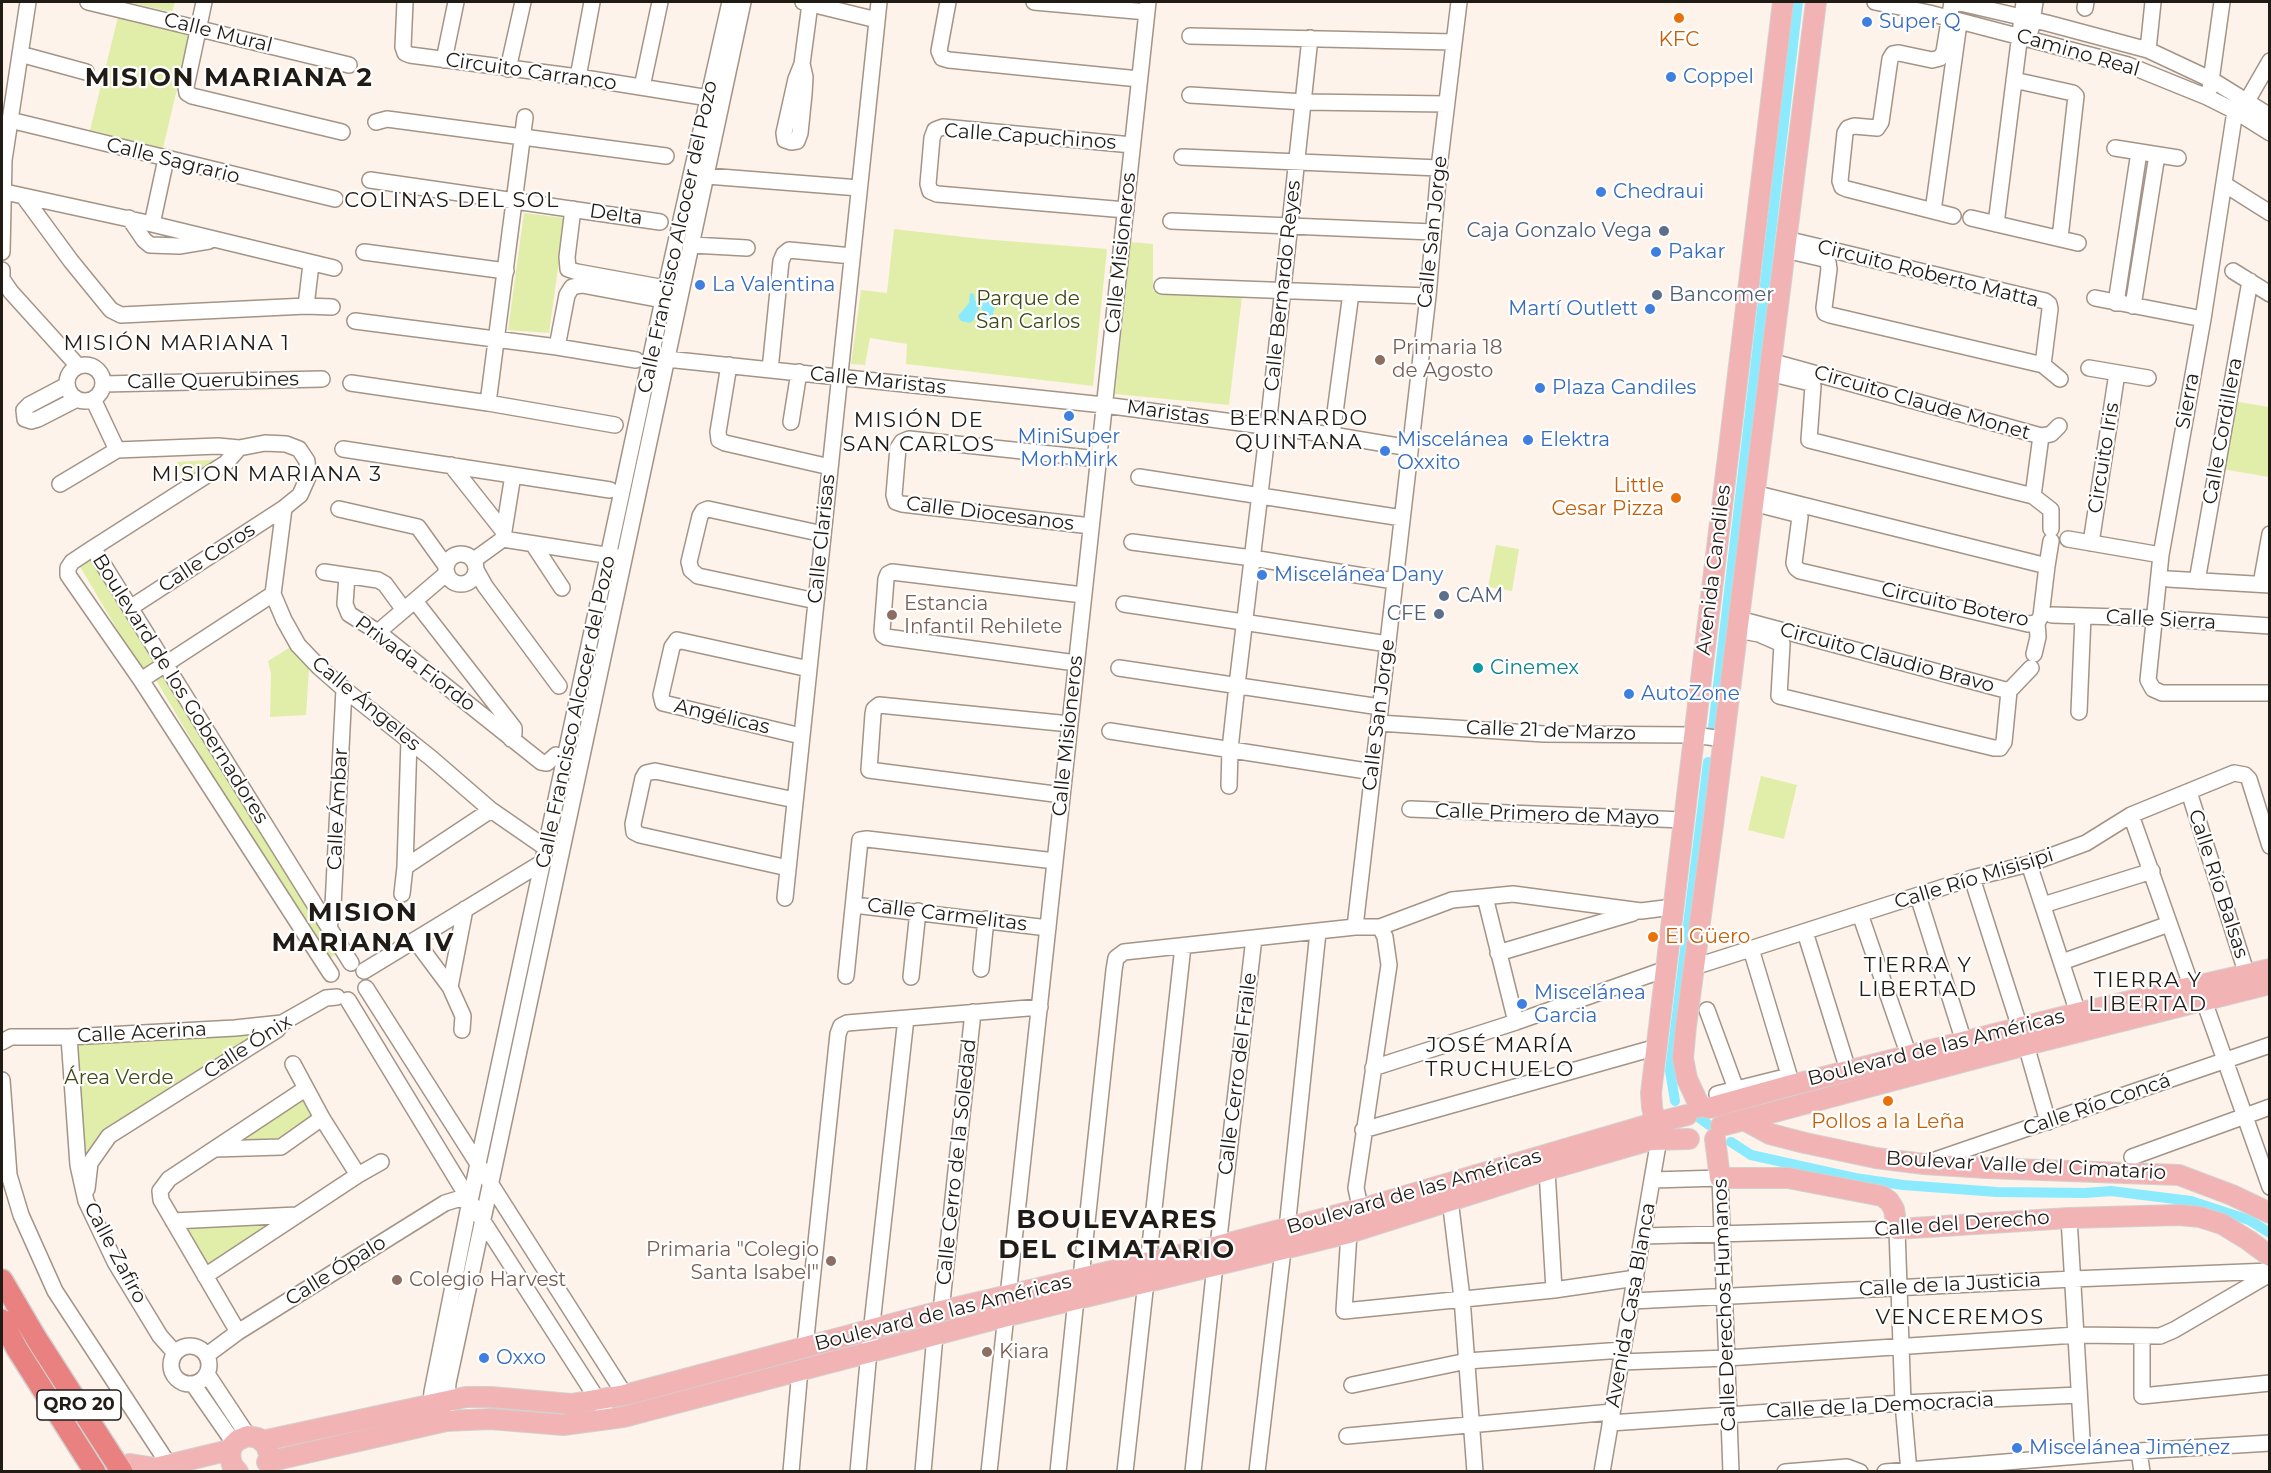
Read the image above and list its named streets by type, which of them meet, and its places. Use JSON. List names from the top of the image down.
{
  "streets": {
    "highway": ["QRO 20"],
    "main road": [
      "Avenida Candiles",
      "Boulevard de las Américas",
      "Boulevar Valle del Cimatario",
      "Calle del Derecho",
      "Calle Derechos Humanos"
    ],
    "street": [
      "Calle Mural",
      "Camino Real",
      "Circuito Carranco",
      "Calle Capuchinos",
      "Calle Sagrario",
      "Delta",
      "Calle San Jorge",
      "Calle Francisco Alcocer del Pozo",
      "Calle Misioneros",
      "Circuito Roberto Matta",
      "Calle Bernardo Reyes",
      "Calle Querubines",
      "Calle Maristas",
      "Sierra",
      "Circuito Claude Monet",
      "Maristas",
      "Calle Cordillera",
      "Circuito Iris",
      "Calle Diocesanos",
      "Calle Clarisas",
      "Calle Coros",
      "Circuito Botero",
      "Calle Sierra",
      "Circuito Claudio Bravo",
      "Privada Fiordo",
      "Boulevard de los Gobernadores",
      "Calle Ángeles",
      "Angélicas",
      "Calle 21 de Marzo",
      "Calle Ámbar",
      "Calle Primero de Mayo",
      "Calle Río Misisipi",
      "Calle Río Balsas",
      "Calle Carmelitas",
      "Calle Acerina",
      "Calle Ónix",
      "Calle Cerro del Fraile",
      "Calle Río Concá",
      "Calle Cerro de la Soledad",
      "Calle Zafiro",
      "Calle Ópalo",
      "Calle de la Justicia",
      "Avenida Casa Blanca",
      "Calle de la Democracia"
    ]
  },
  "crossings": [
    ["Camino Real", "Sierra"],
    ["Circuito Carranco", "Calle Francisco Alcocer del Pozo"],
    ["Calle Capuchinos", "Calle Misioneros"],
    ["Calle San Jorge", "Maristas"],
    ["Calle San Jorge", "Calle 21 de Marzo"],
    ["Calle Francisco Alcocer del Pozo", "Calle Maristas"],
    ["Calle Francisco Alcocer del Pozo", "Boulevard de los Gobernadores"],
    ["Calle Francisco Alcocer del Pozo", "Calle Ángeles"],
    ["Calle Francisco Alcocer del Pozo", "Boulevard de las Américas"],
    ["Calle Francisco Alcocer del Pozo", "Calle Ópalo"],
    ["Calle Misioneros", "Calle Maristas"],
    ["Calle Misioneros", "Maristas"],
    ["Calle Misioneros", "Calle Diocesanos"],
    ["Calle Misioneros", "Calle Carmelitas"],
    ["Calle Misioneros", "Boulevard de las Américas"],
    ["Circuito Roberto Matta", "Avenida Candiles"],
    ["Calle Bernardo Reyes", "Maristas"],
    ["Calle Maristas", "Maristas"],
    ["Calle Maristas", "Calle Clarisas"],
    ["Sierra", "Calle Sierra"],
    ["Circuito Claude Monet", "Avenida Candiles"],
    ["Circuito Claude Monet", "Circuito Botero"],
    ["Calle Clarisas", "Angélicas"],
    ["Calle Coros", "Boulevard de los Gobernadores"],
    ["Avenida Candiles", "Circuito Botero"],
    ["Avenida Candiles", "Circuito Claudio Bravo"],
    ["Avenida Candiles", "Calle 21 de Marzo"],
    ["Avenida Candiles", "Calle Primero de Mayo"],
    ["Avenida Candiles", "Calle Río Misisipi"],
    ["Avenida Candiles", "Boulevard de las Américas"],
    ["Avenida Candiles", "Avenida Casa Blanca"],
    ["Avenida Candiles", "Calle Derechos Humanos"],
    ["Boulevard de los Gobernadores", "Calle Ámbar"],
    ["Boulevard de los Gobernadores", "Calle Ónix"],
    ["Boulevard de los Gobernadores", "Boulevard de las Américas"],
    ["Boulevard de los Gobernadores", "Calle Ópalo"],
    ["Calle Ángeles", "Calle Ámbar"],
    ["Calle Río Misisipi", "Calle Río Balsas"],
    ["Calle Río Balsas", "Boulevard de las Américas"],
    ["Calle Acerina", "Calle Ónix"],
    ["Calle Acerina", "Calle Zafiro"],
    ["Calle Ónix", "Calle Zafiro"],
    ["Boulevard de las Américas", "Calle Cerro del Fraile"],
    ["Boulevard de las Américas", "Calle Cerro de la Soledad"],
    ["Boulevard de las Américas", "Boulevar Valle del Cimatario"],
    ["Boulevard de las Américas", "Avenida Casa Blanca"],
    ["Boulevard de las Américas", "Calle Derechos Humanos"],
    ["Calle Río Concá", "Boulevar Valle del Cimatario"],
    ["Calle del Derecho", "Avenida Casa Blanca"],
    ["Calle del Derecho", "Calle Derechos Humanos"],
    ["Calle Zafiro", "Calle Ópalo"],
    ["Calle de la Justicia", "Avenida Casa Blanca"],
    ["Calle de la Justicia", "Calle Derechos Humanos"],
    ["Avenida Casa Blanca", "Calle de la Democracia"],
    ["Calle Derechos Humanos", "Calle de la Democracia"]
  ],
  "districts": [
    "MISION MARIANA 2",
    "COLINAS DEL SOL",
    "MISIÓN MARIANA 1",
    "BERNARDO QUINTANA",
    "MISIÓN DE SAN CARLOS",
    "MISION MARIANA 3",
    "MISION MARIANA IV",
    "TIERRA Y LIBERTAD",
    "TIERRA Y LIBERTAD",
    "JOSÉ MARÍA TRUCHUELO",
    "BOULEVARES DEL CIMATARIO",
    "VENCEREMOS"
  ],
  "parks": ["Parque de San Carlos", "Área Verde"],
  "places": [
    "KFC",
    "Super Q",
    "Coppel",
    "Chedraui",
    "Caja Gonzalo Vega",
    "Pakar",
    "La Valentina",
    "Bancomer",
    "Martí Outlett",
    "Primaria 18 de Agosto",
    "Plaza Candiles",
    "MiniSuper MorhMirk",
    "Elektra",
    "Miscelánea Oxxito",
    "Little Cesar Pizza",
    "Miscelánea Dany",
    "CAM",
    "CFE",
    "Estancia Infantil Rehilete",
    "Cinemex",
    "AutoZone",
    "El Güero",
    "Miscelánea Garcia",
    "Pollos a la Leña",
    "Primaria \"Colegio Santa Isabel\"",
    "Colegio Harvest",
    "Kiara",
    "Oxxo",
    "Miscelánea Jiménez"
  ]
}
